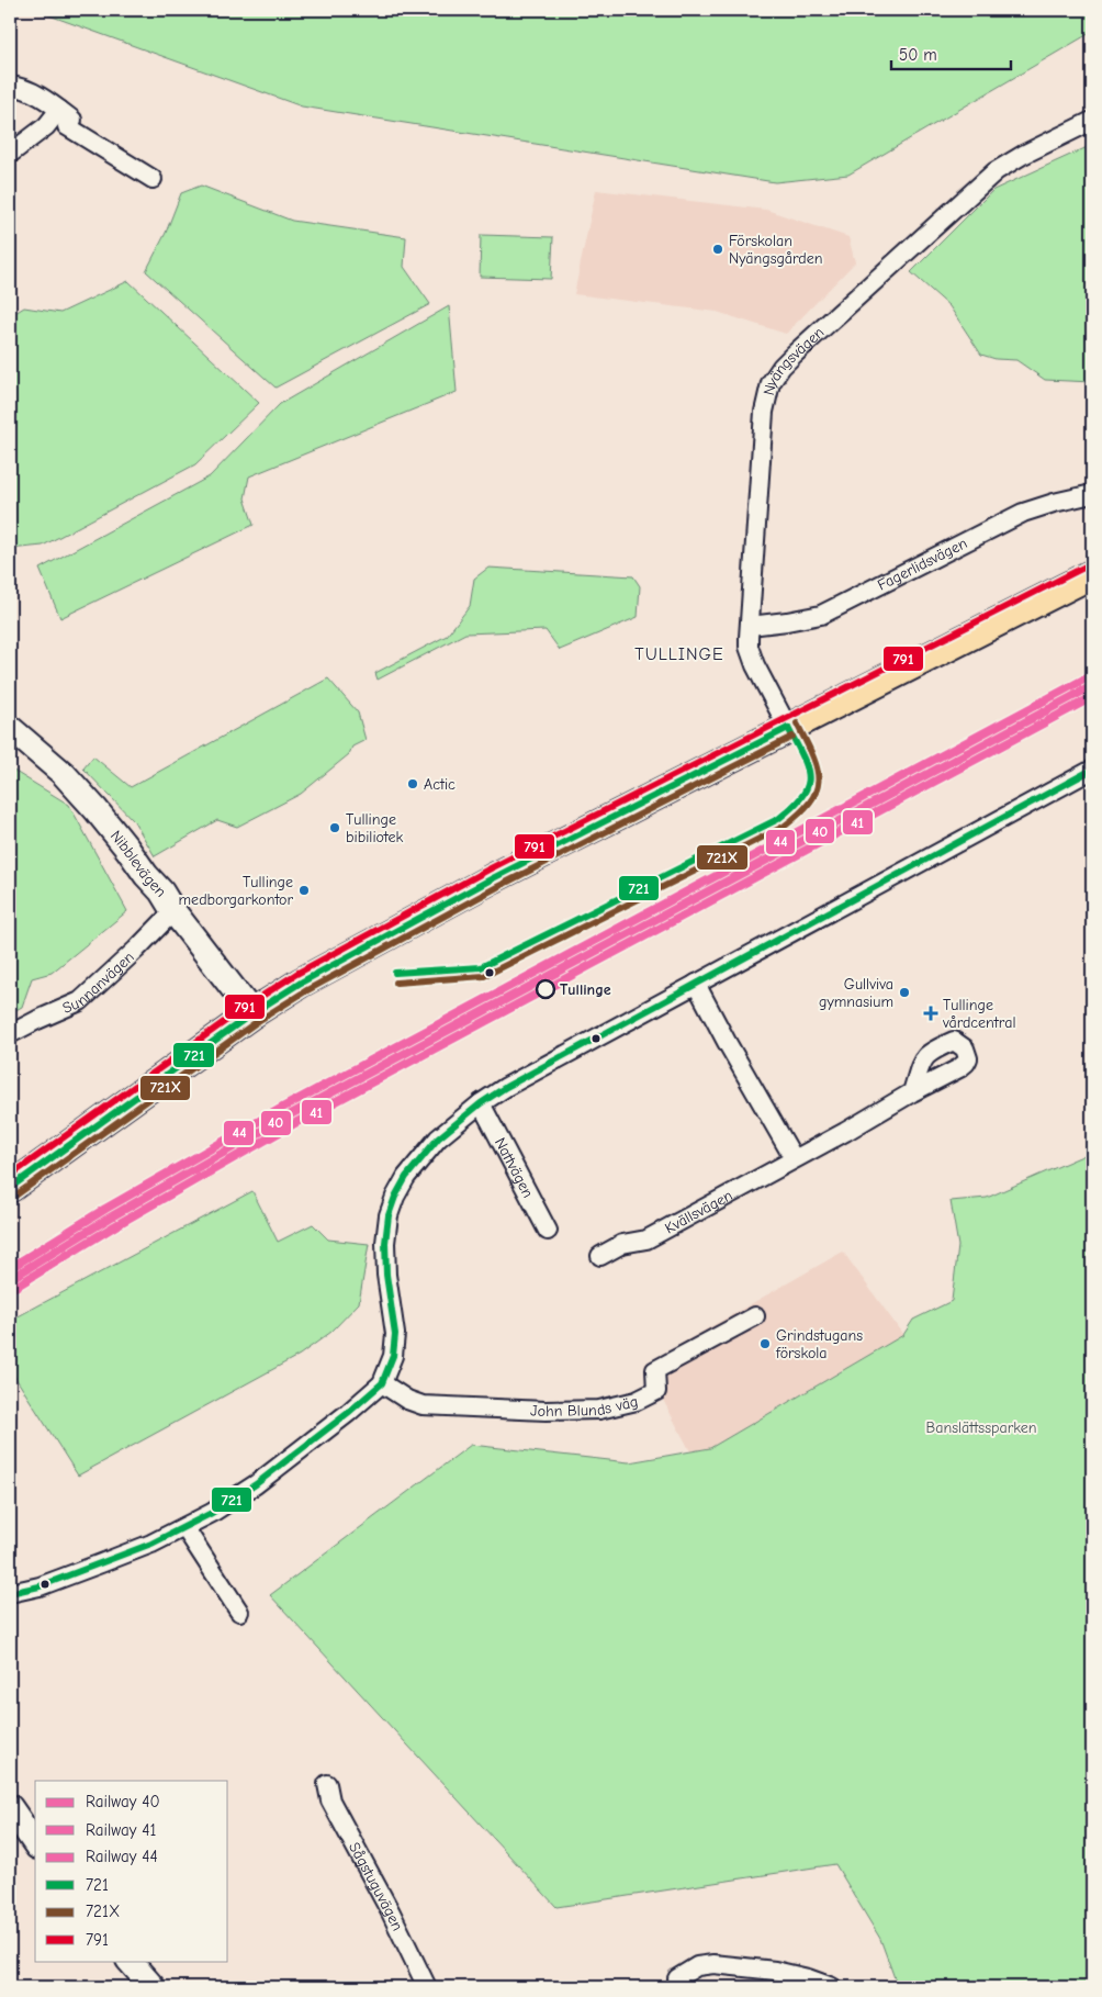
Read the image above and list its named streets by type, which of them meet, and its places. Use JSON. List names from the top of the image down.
{
  "streets": {
    "street": [
      "Nyängsvägen",
      "Fagerlidsvägen",
      "Nibblevägen",
      "Sunnanvägen",
      "Nattvägen",
      "Kvällsvägen",
      "John Blunds väg",
      "Sågstuguvägen"
    ]
  },
  "crossings": [
    ["Nyängsvägen", "Fagerlidsvägen"],
    ["Nibblevägen", "Sunnanvägen"]
  ],
  "districts": ["TULLINGE"],
  "parks": ["Banslättssparken"],
  "places": {
    "other": [
      "Förskolan Nyängsgården",
      "Actic",
      "Tullinge bibiliotek",
      "Tullinge medborgarkontor",
      "Tullinge",
      "Gullviva gymnasium",
      "Grindstugans förskola"
    ],
    "health": ["Tullinge vårdcentral"]
  },
  "lines": [
    "transit line 791",
    "rail line 44",
    "rail line 40",
    "rail line 41",
    "transit line 721X",
    "transit line 721"
  ],
  "legend": [
    "Railway 40",
    "Railway 41",
    "Railway 44",
    "721",
    "721X",
    "791"
  ],
  "scale_bar": "50 m"
}
